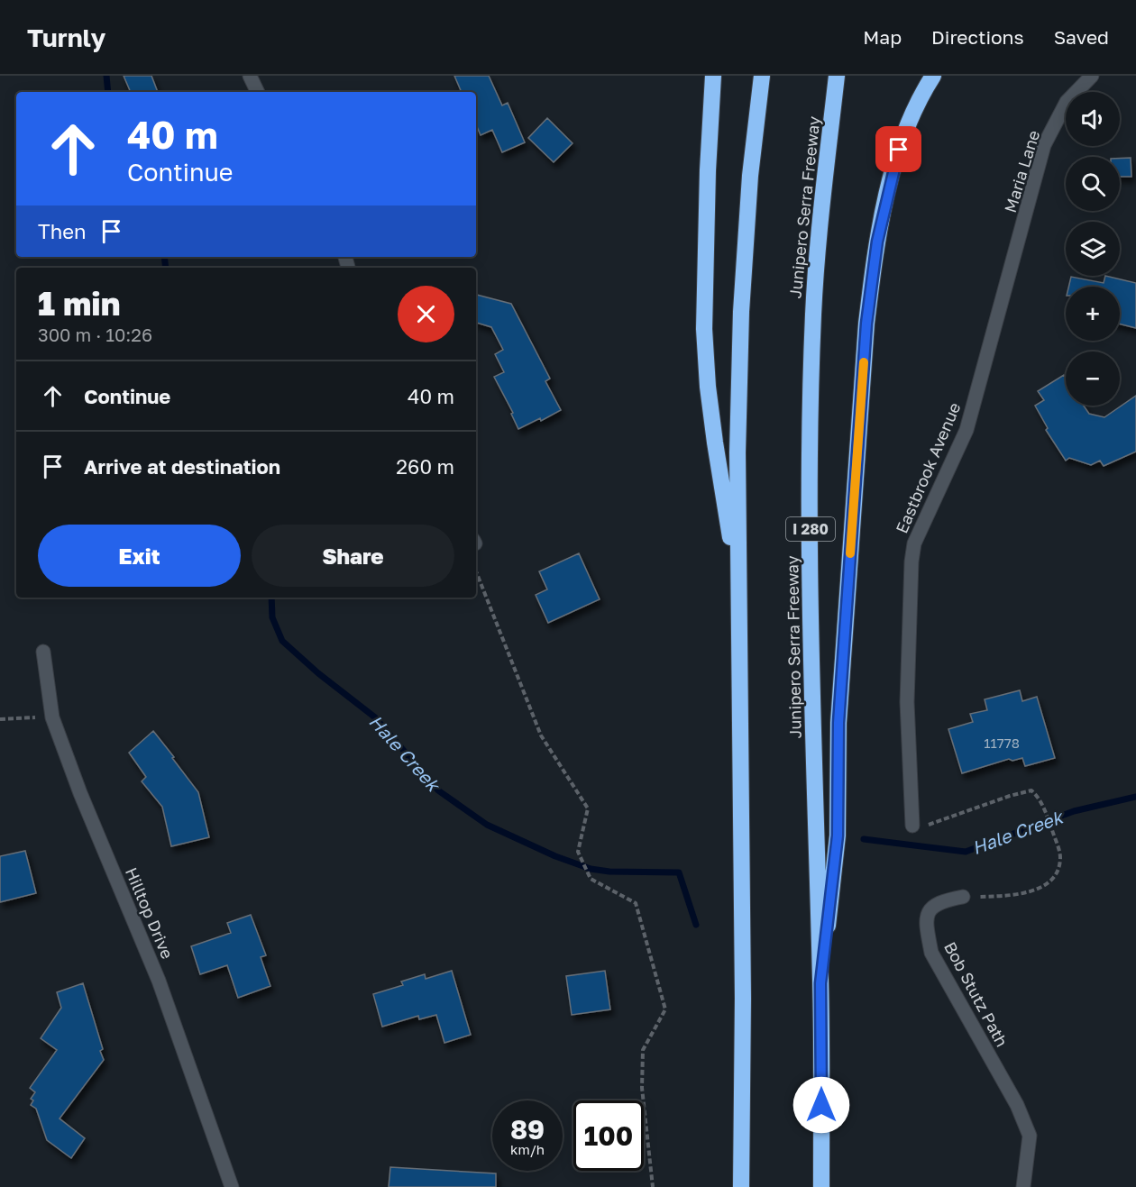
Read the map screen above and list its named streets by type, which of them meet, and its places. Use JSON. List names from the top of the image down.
{
  "streets": {
    "highway": ["Junipero Serra Freeway", "I 280"],
    "street": [
      "Maria Lane",
      "Eastbrook Avenue",
      "Hilltop Drive",
      "Bob Stutz Path"
    ]
  },
  "crossings": [
    ["Maria Lane", "Eastbrook Avenue"]
  ],
  "water": ["Hale Creek"],
  "house_numbers": ["11778"],
  "page": {
    "header": "Turnly",
    "nav": ["Map", "Directions", "Saved"],
    "map_buttons": ["+", "−"],
    "turn": ["40 m", "Continue"],
    "then": "Then",
    "heading": ["1 min", "300 m · 10:26"],
    "list": [
      {
        "name": "Continue",
        "value": "40 m"
      },
      {
        "name": "Arrive at destination",
        "value": "260 m"
      }
    ],
    "buttons": ["Exit", "Share"],
    "speed": "89 km/h",
    "limit": "100"
  }
}
